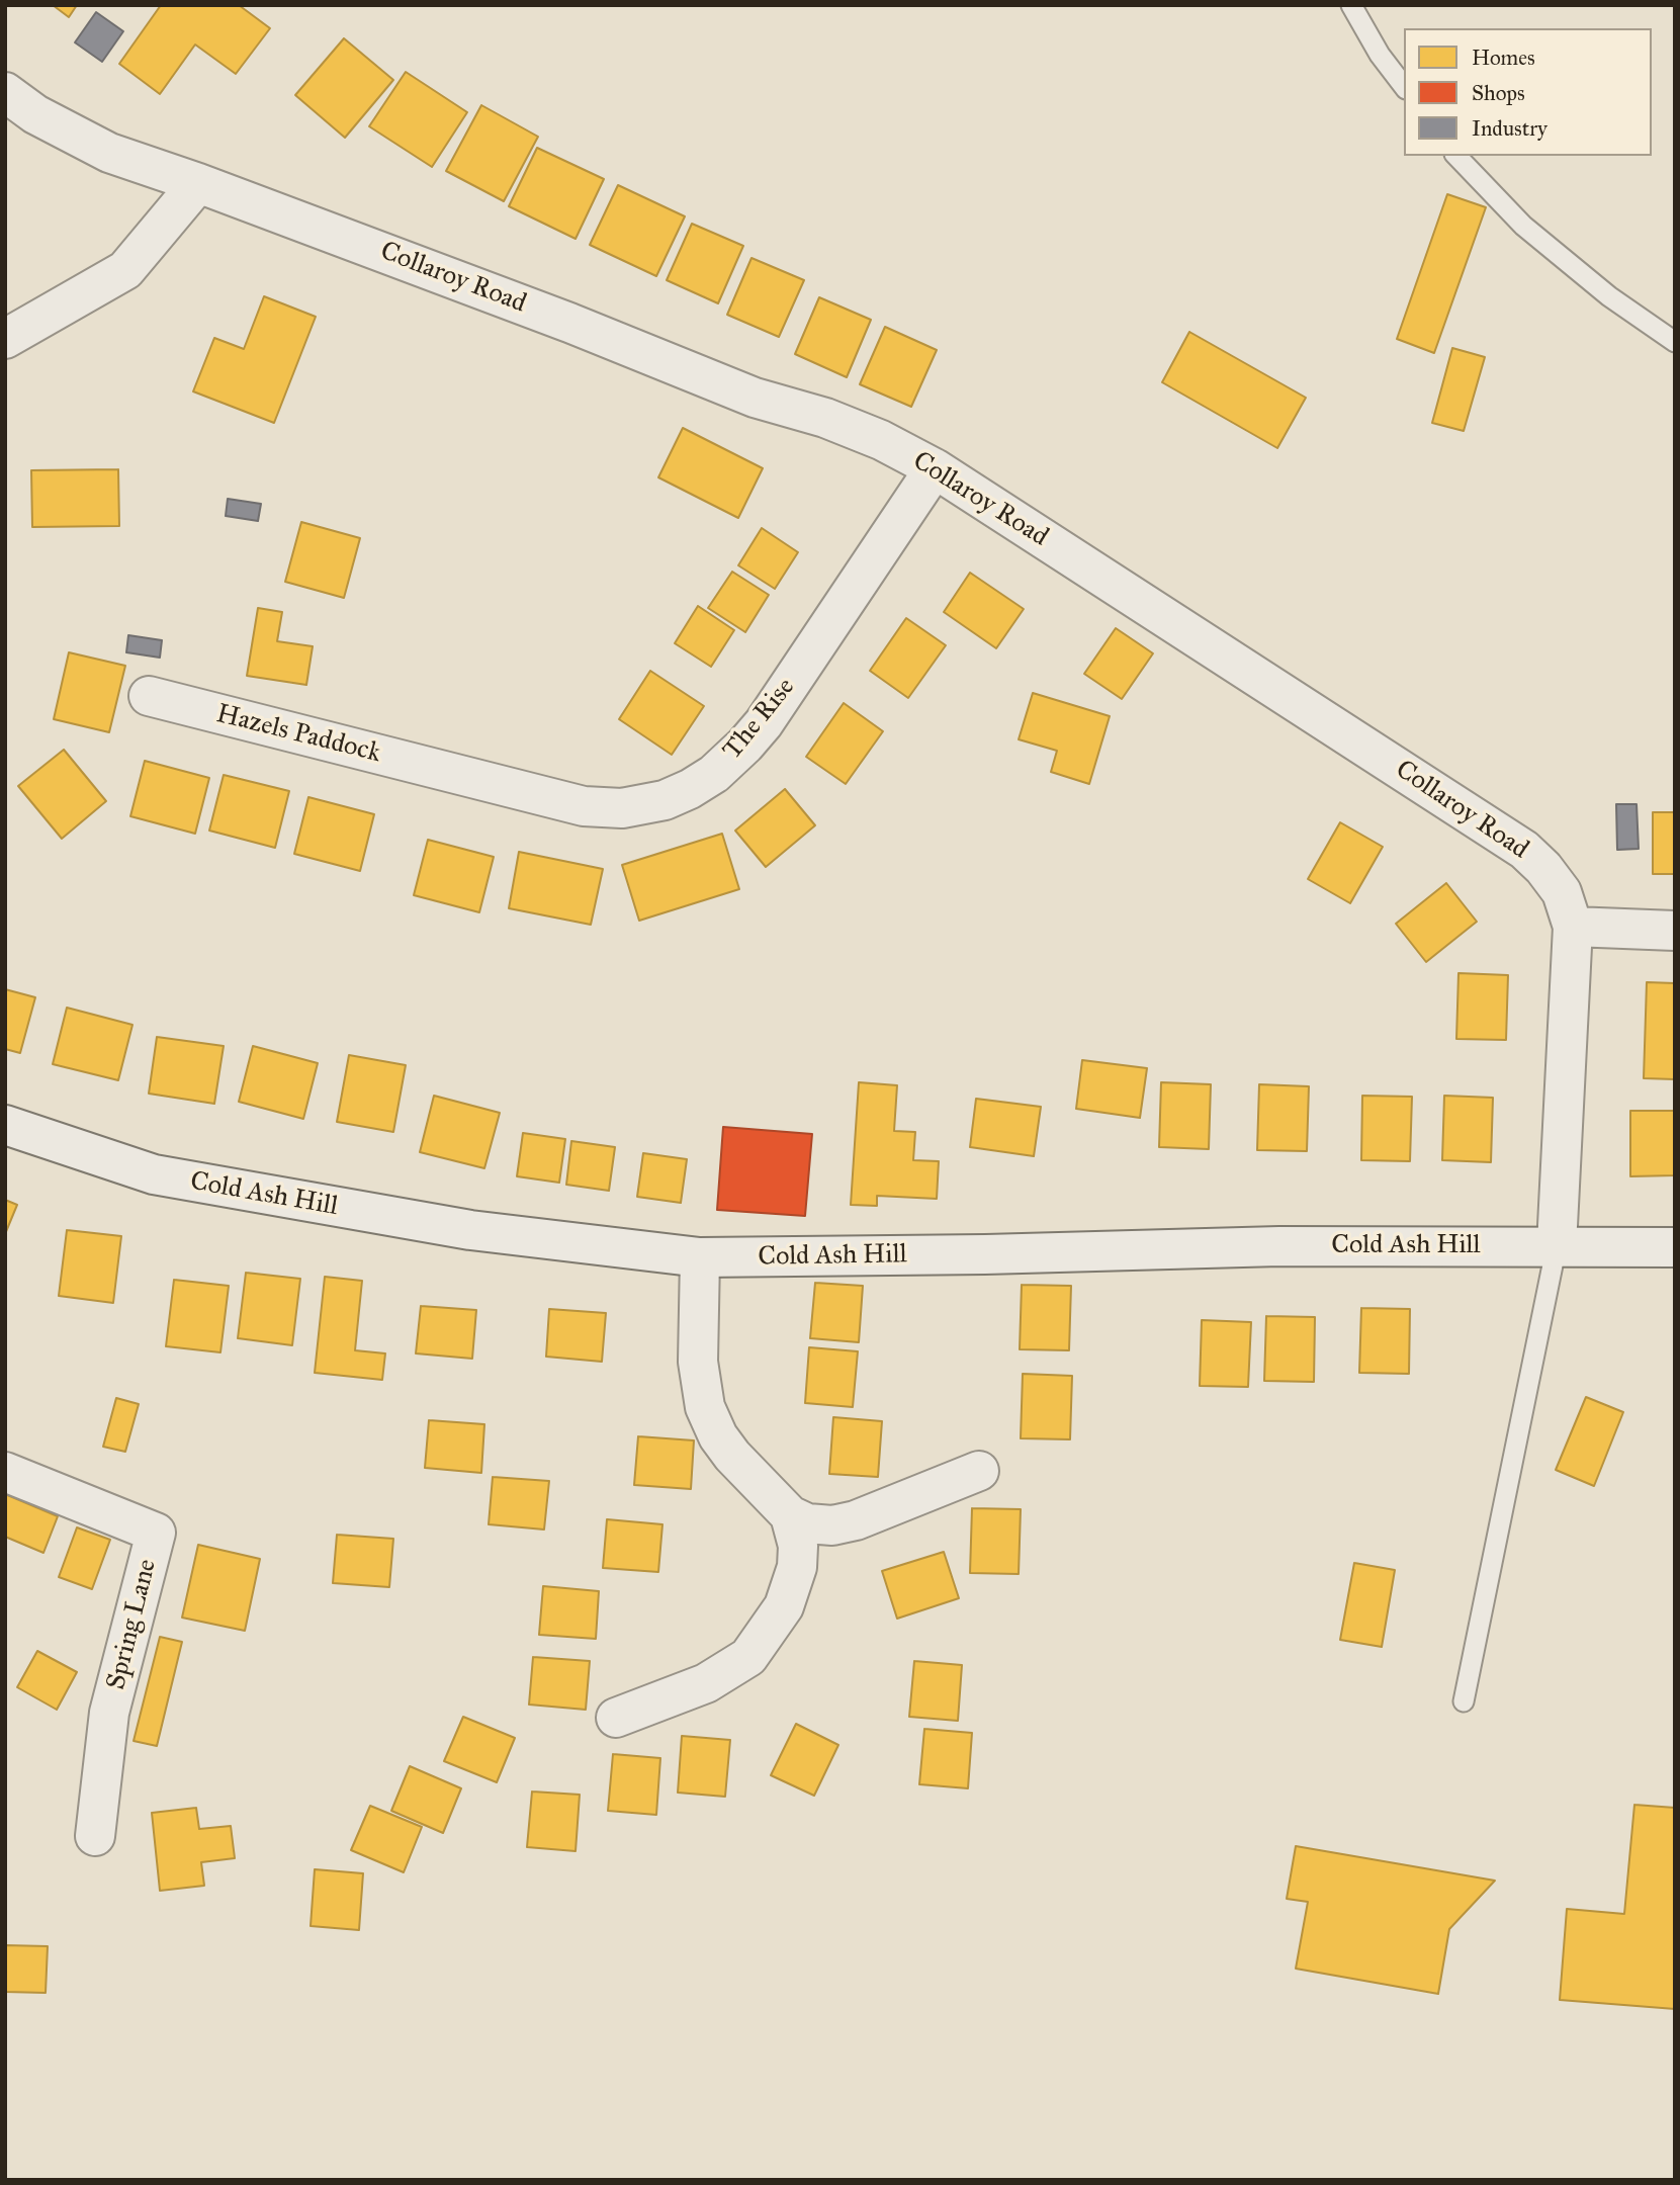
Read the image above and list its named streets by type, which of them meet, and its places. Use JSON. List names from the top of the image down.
{
  "streets": {
    "street": [
      "Collaroy Road",
      "The Rise",
      "Hazels Paddock",
      "Cold Ash Hill",
      "Spring Lane"
    ]
  },
  "crossings": [
    ["Collaroy Road", "The Rise"],
    ["Collaroy Road", "Cold Ash Hill"],
    ["The Rise", "Hazels Paddock"]
  ],
  "legend": ["Homes", "Shops", "Industry"]
}
